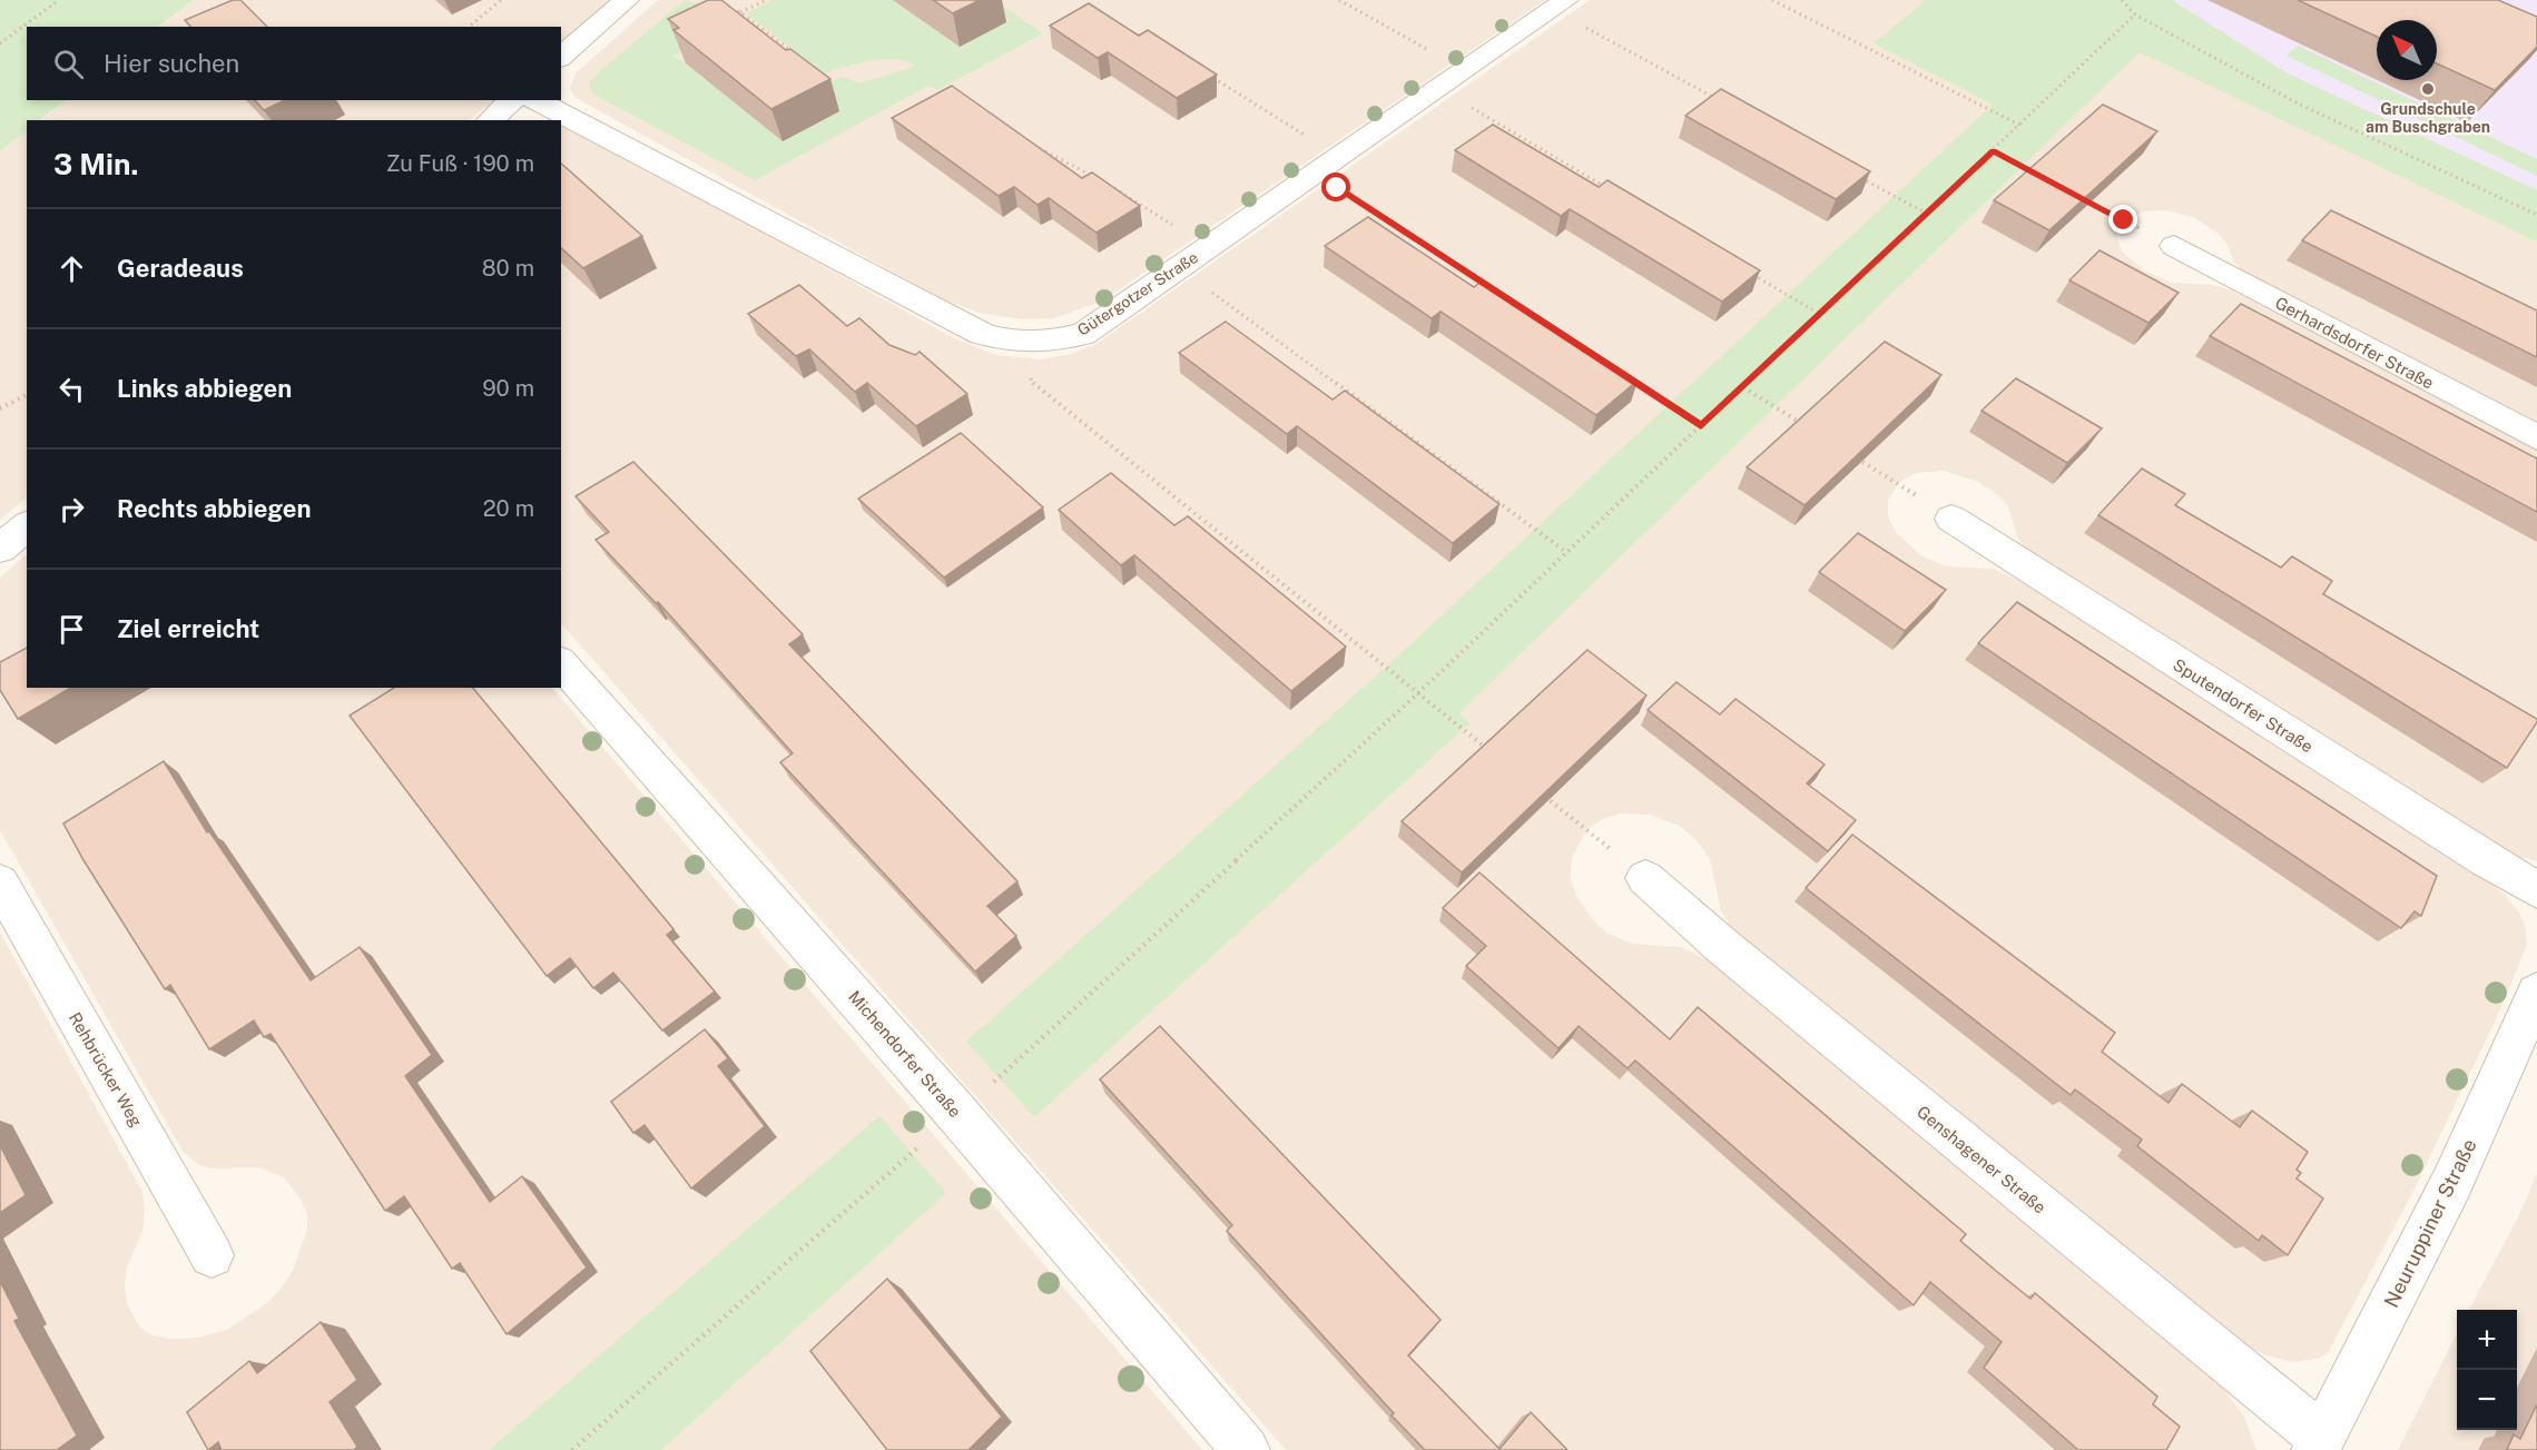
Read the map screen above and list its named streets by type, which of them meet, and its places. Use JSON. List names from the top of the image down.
{
  "streets": {
    "street": [
      "Gütergotzer Straße",
      "Gerhardsdorfer Straße",
      "Sputendorfer Straße",
      "Michendorfer Straße",
      "Rehbrücker Weg",
      "Genshagener Straße",
      "Neuruppiner Straße"
    ]
  },
  "crossings": [
    ["Genshagener Straße", "Neuruppiner Straße"]
  ],
  "places": ["Grundschule am Buschgraben"],
  "north": "top left",
  "page": {
    "search": "Hier suchen",
    "heading": ["3 Min.", "Zu Fuß · 190 m"],
    "list": [
      ["Geradeaus", "80 m"],
      ["Links abbiegen", "90 m"],
      ["Rechts abbiegen", "20 m"],
      "Ziel erreicht"
    ],
    "map_buttons": ["+", "−"]
  }
}
